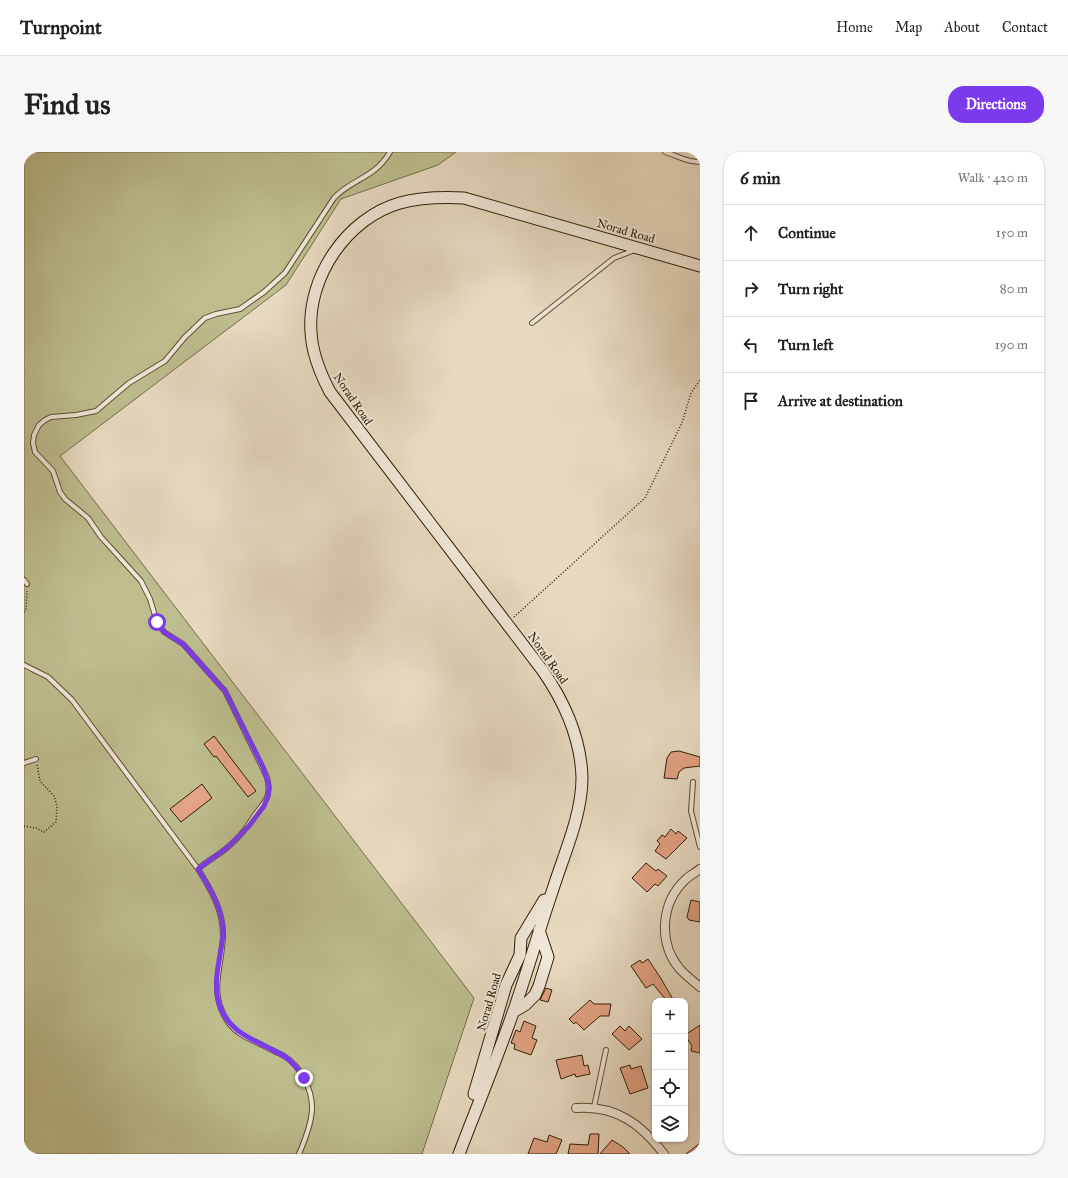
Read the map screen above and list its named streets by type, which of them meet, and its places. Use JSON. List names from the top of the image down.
{
  "streets": {
    "street": ["Norad Road"]
  },
  "page": {
    "header": "Turnpoint",
    "nav": [
      "Home",
      "Map",
      "About",
      "Contact"
    ],
    "buttons": "Directions",
    "title": "Find us",
    "heading": ["6 min", "Walk · 420 m"],
    "list": [
      ["Continue", "150 m"],
      ["Turn right", "80 m"],
      ["Turn left", "190 m"],
      "Arrive at destination"
    ],
    "map_buttons": ["+", "−"]
  }
}
